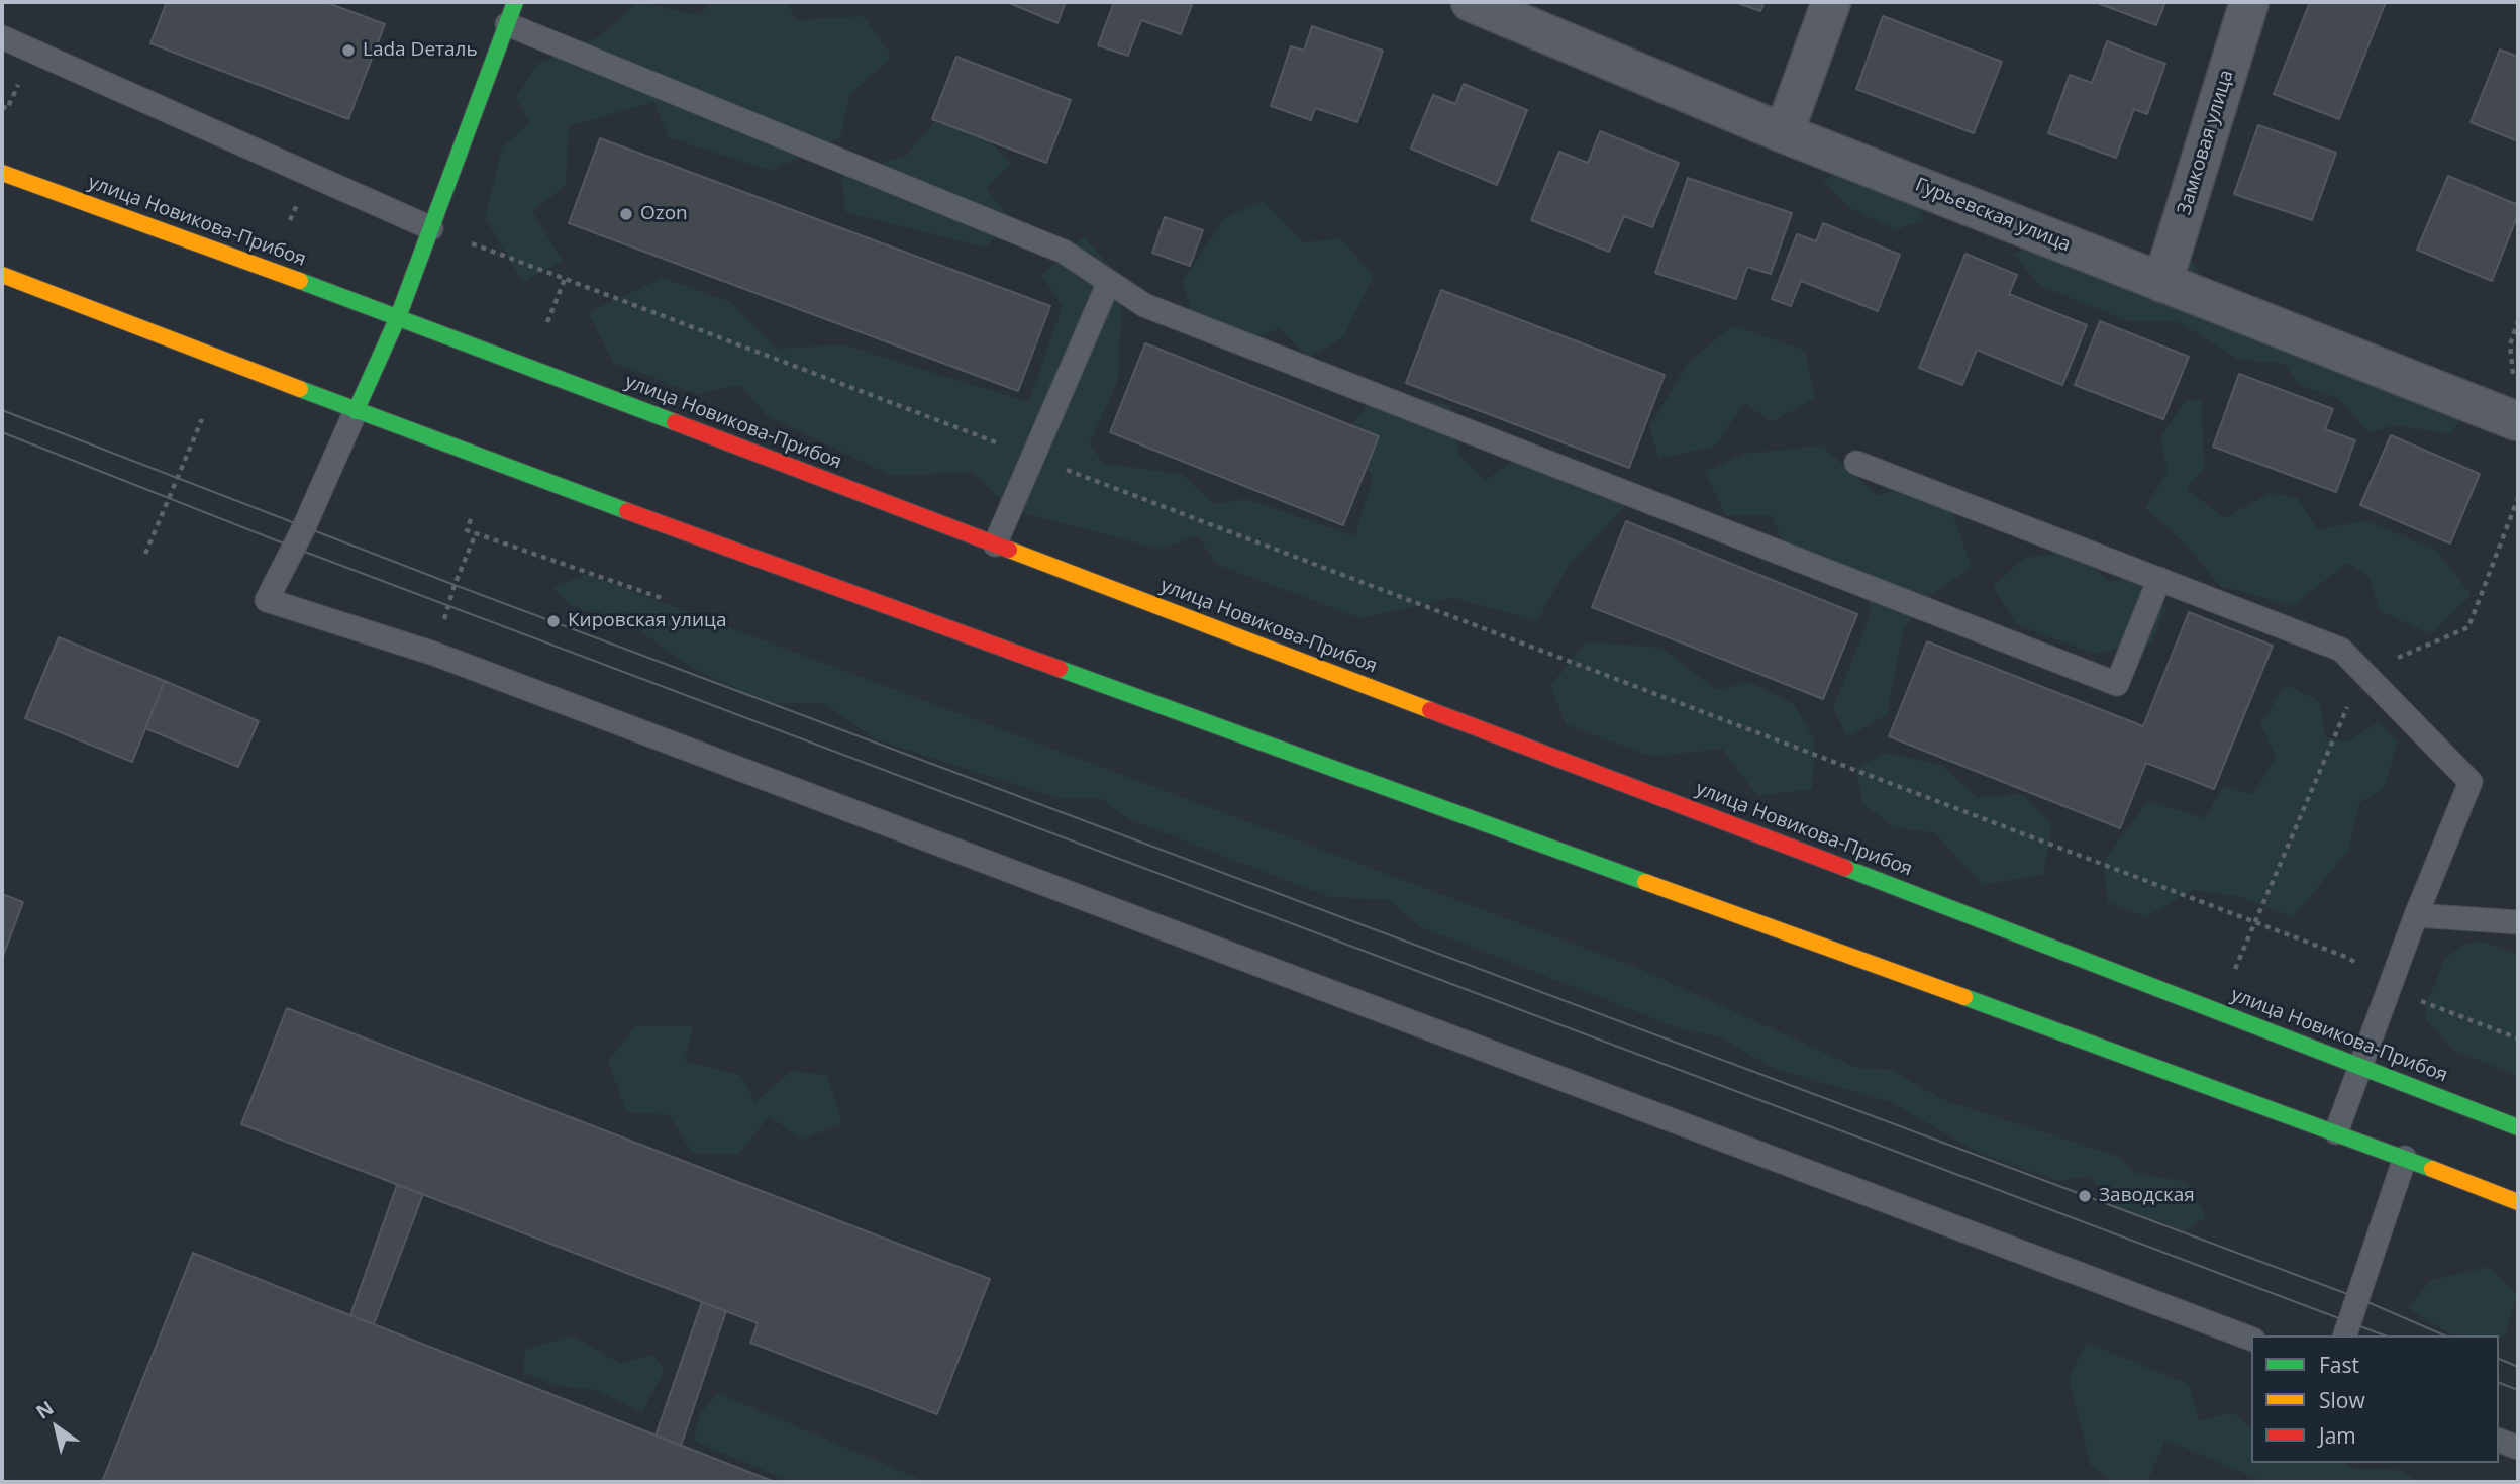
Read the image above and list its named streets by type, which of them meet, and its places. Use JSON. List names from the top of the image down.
{
  "streets": {
    "main road": ["улица Новикова-Прибоя"],
    "street": ["Замковая улица", "Гурьевская улица"]
  },
  "crossings": [
    ["Замковая улица", "Гурьевская улица"]
  ],
  "places": [
    "Lada Dеталь",
    "Ozon",
    "Кировская улица",
    "Заводская"
  ],
  "legend": ["Fast", "Slow", "Jam"],
  "north": "top left"
}
